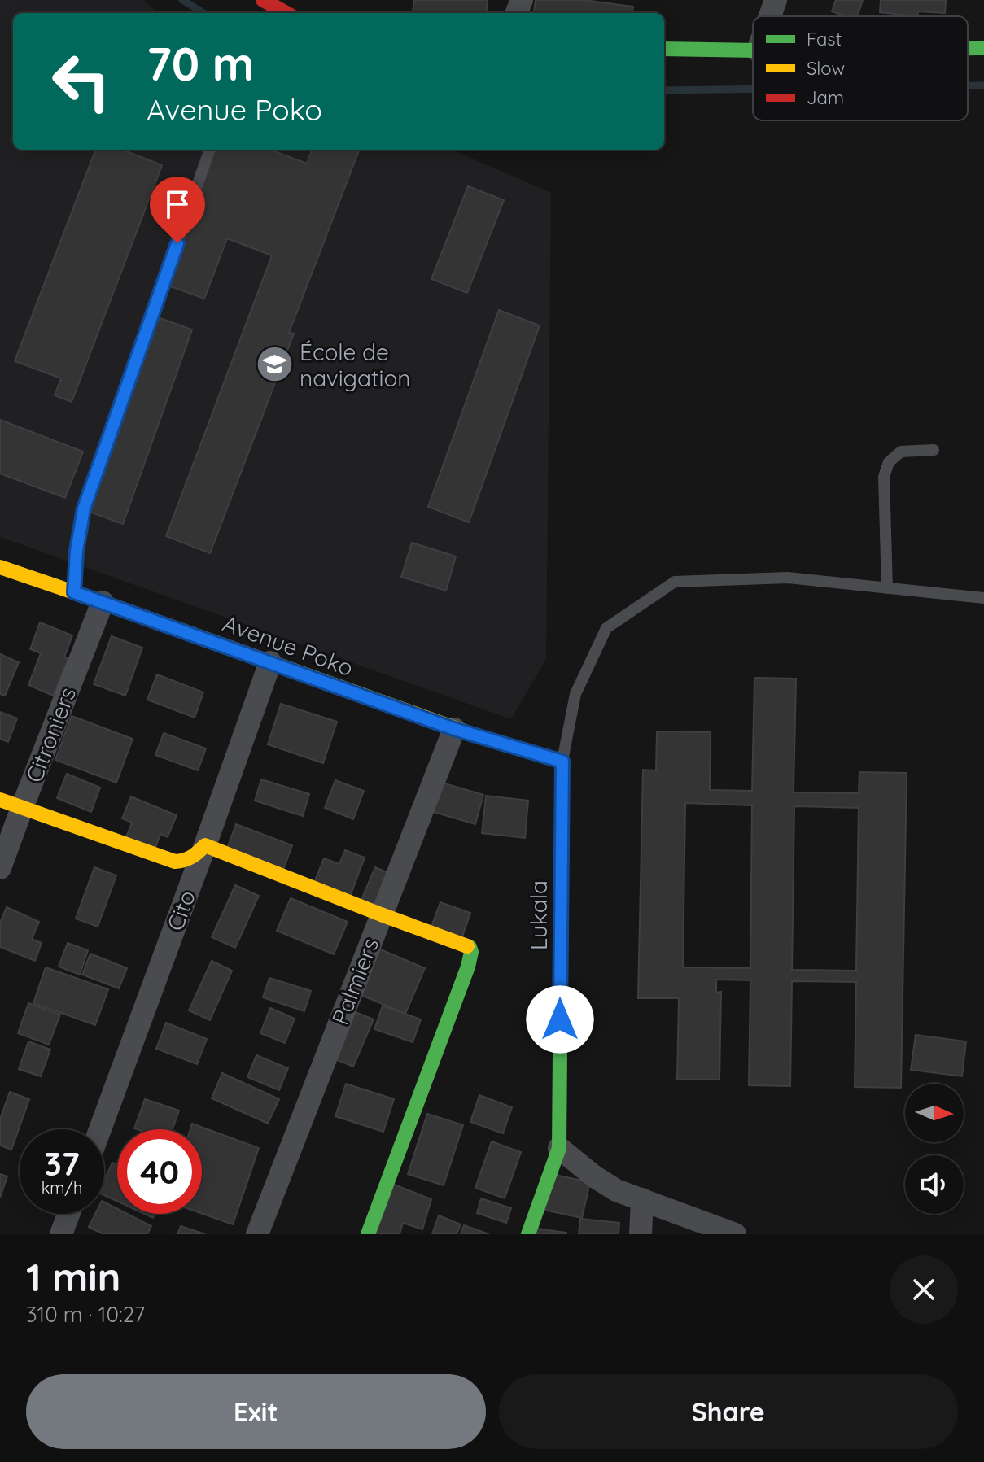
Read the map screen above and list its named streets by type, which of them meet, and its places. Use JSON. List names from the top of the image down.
{
  "streets": {
    "street": [
      "Avenue Poko",
      "Citroniers",
      "Cito",
      "Lukala",
      "Palmiers"
    ]
  },
  "crossings": [
    ["Avenue Poko", "Citroniers"],
    ["Avenue Poko", "Cito"],
    ["Avenue Poko", "Lukala"],
    ["Avenue Poko", "Palmiers"]
  ],
  "places": {
    "school or university": ["École de navigation"]
  },
  "legend": ["Fast", "Slow", "Jam"],
  "north": "right",
  "page": {
    "turn": ["70 m", "Avenue Poko"],
    "speed": "37 km/h",
    "limit": "40",
    "heading": ["1 min", "310 m · 10:27"],
    "buttons": ["Exit", "Share"]
  }
}
